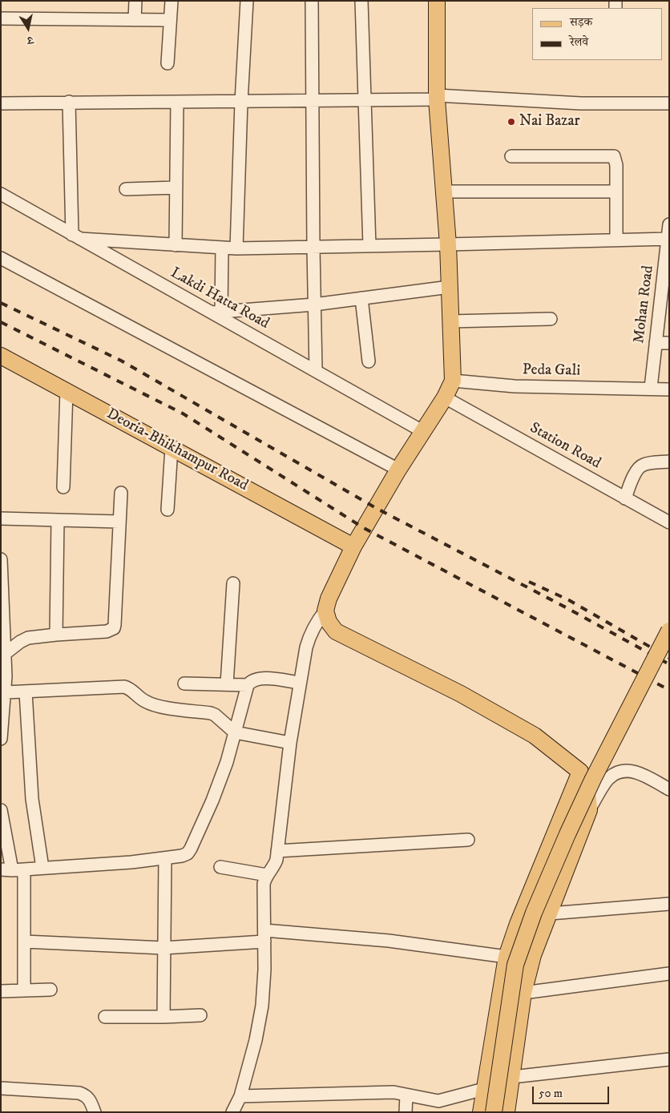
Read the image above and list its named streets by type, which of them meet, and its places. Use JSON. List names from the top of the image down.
{
  "streets": {
    "main road": ["Deoria-Bhikhampur Road"],
    "street": [
      "Lakdi Hatta Road",
      "Mohan Road",
      "Peda Gali",
      "Station Road"
    ]
  },
  "crossings": [
    ["Mohan Road", "Peda Gali"]
  ],
  "places": ["Nai Bazar"],
  "legend": ["सड़क", "रेलवे"],
  "scale_bar": "50 m",
  "north": "bottom"
}
